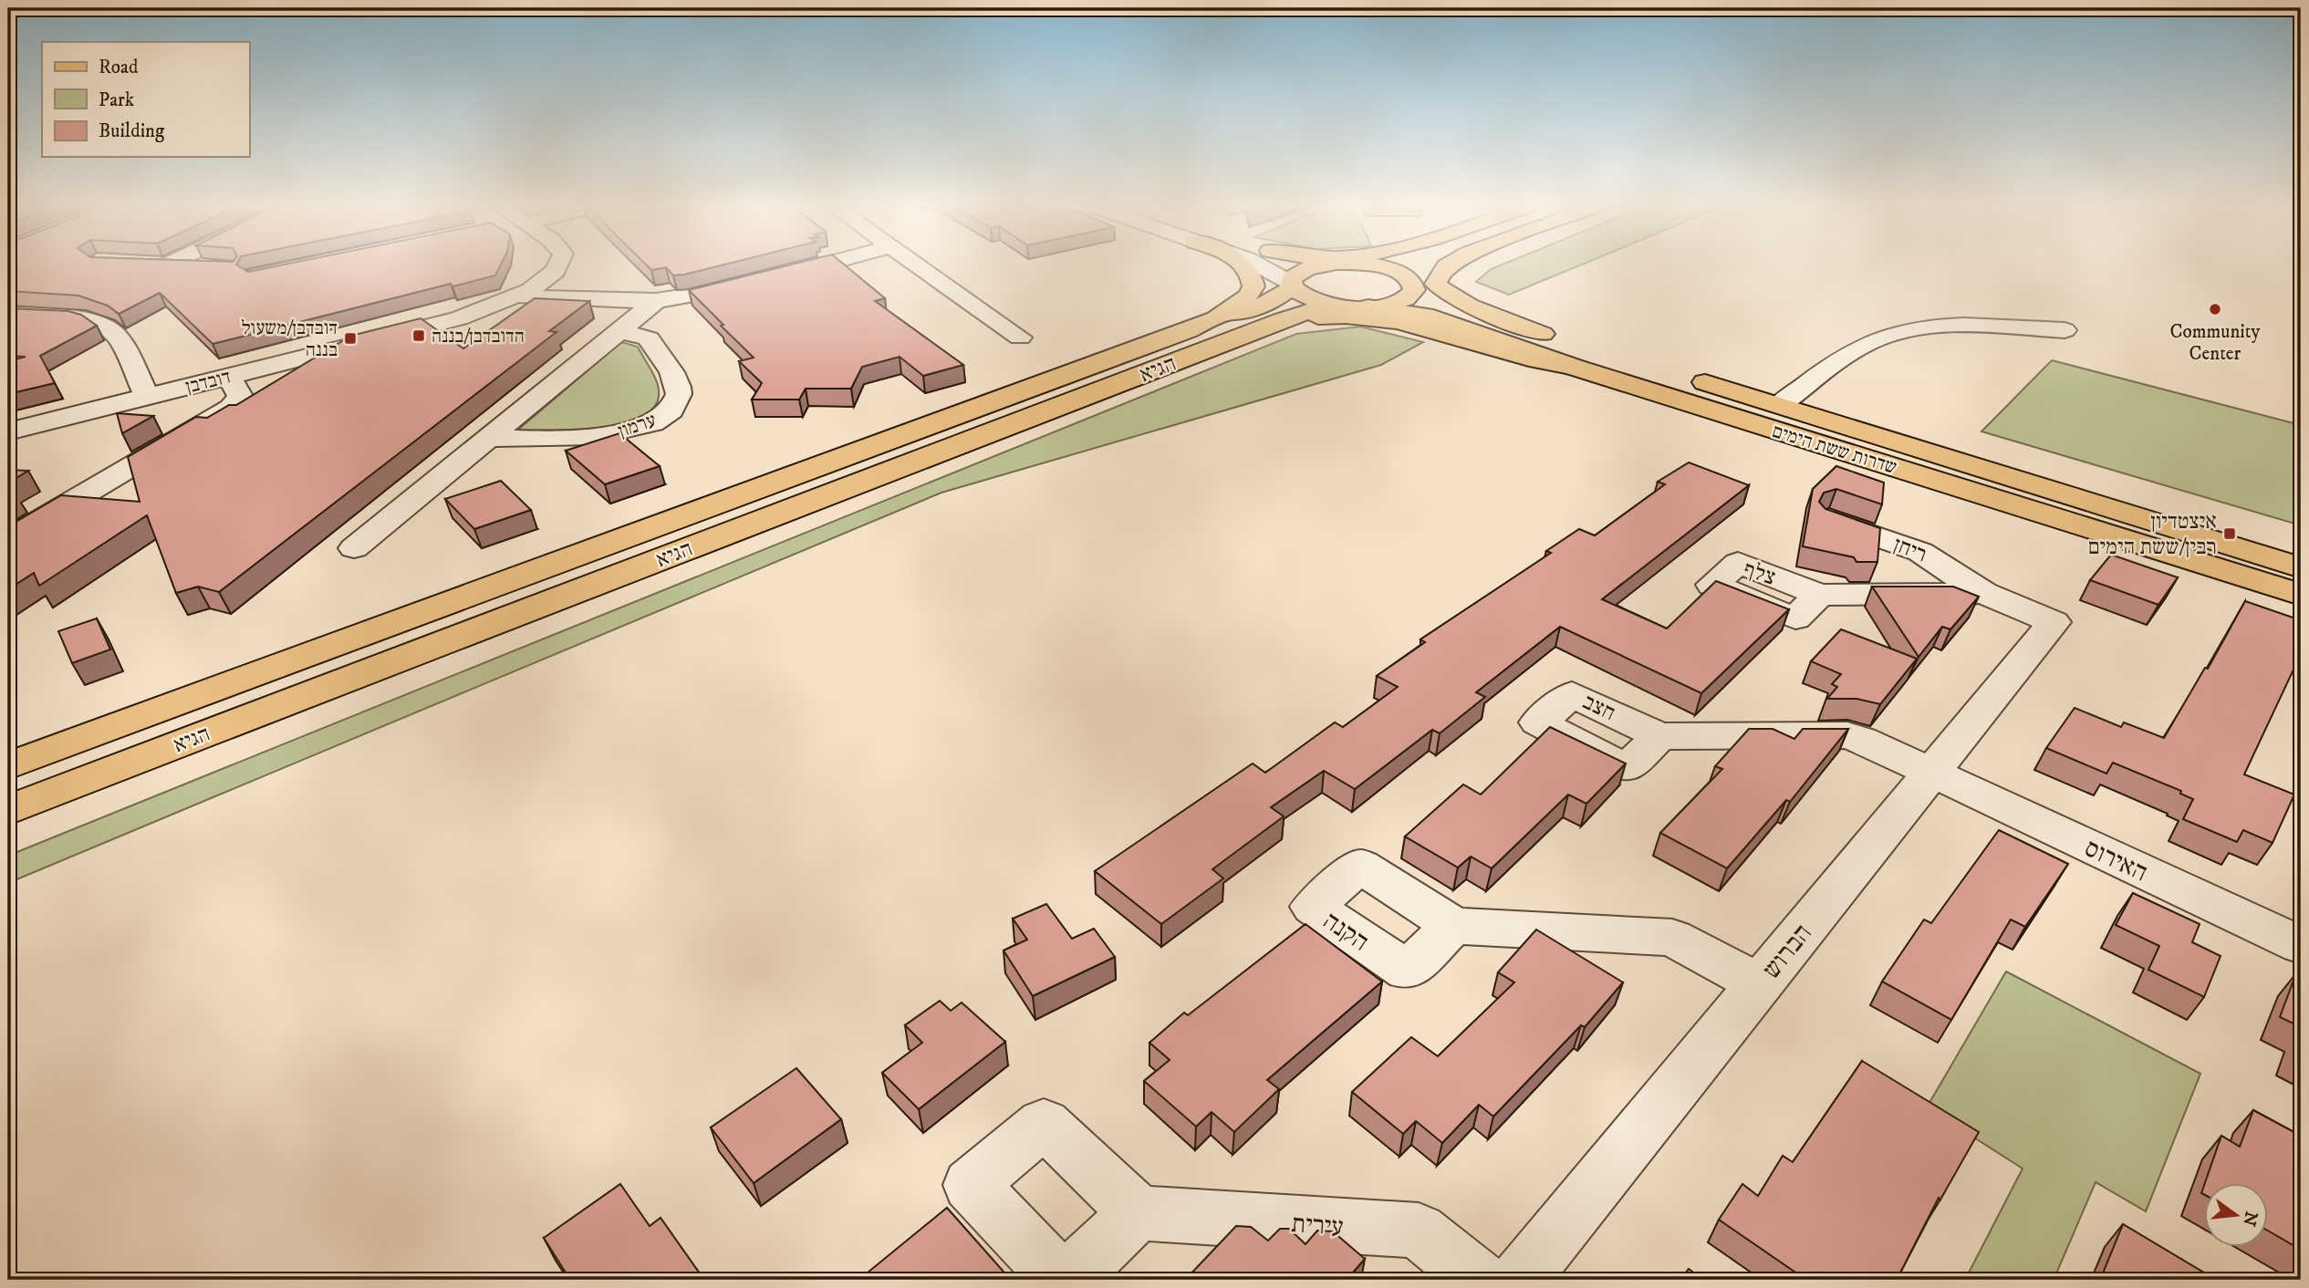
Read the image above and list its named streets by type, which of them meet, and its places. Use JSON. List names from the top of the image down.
{
  "streets": {
    "main road": ["הגיא", "שדרות ששת הימים"],
    "street": [
      "דובדבן",
      "ערמון",
      "ריחן",
      "האירוס",
      "הברוש",
      "עירית"
    ]
  },
  "crossings": [
    ["הגיא", "שדרות ששת הימים"],
    ["ריחן", "הברוש"],
    ["האירוס", "הברוש"]
  ],
  "places": {
    "other": ["Community Center"],
    "transit": ["הדובדבן/בננה", "דובדבן/משעול בננה", "איצטדיון רבין/ששת הימים"]
  },
  "legend": ["Road", "Park", "Building"],
  "north": "right"
}
